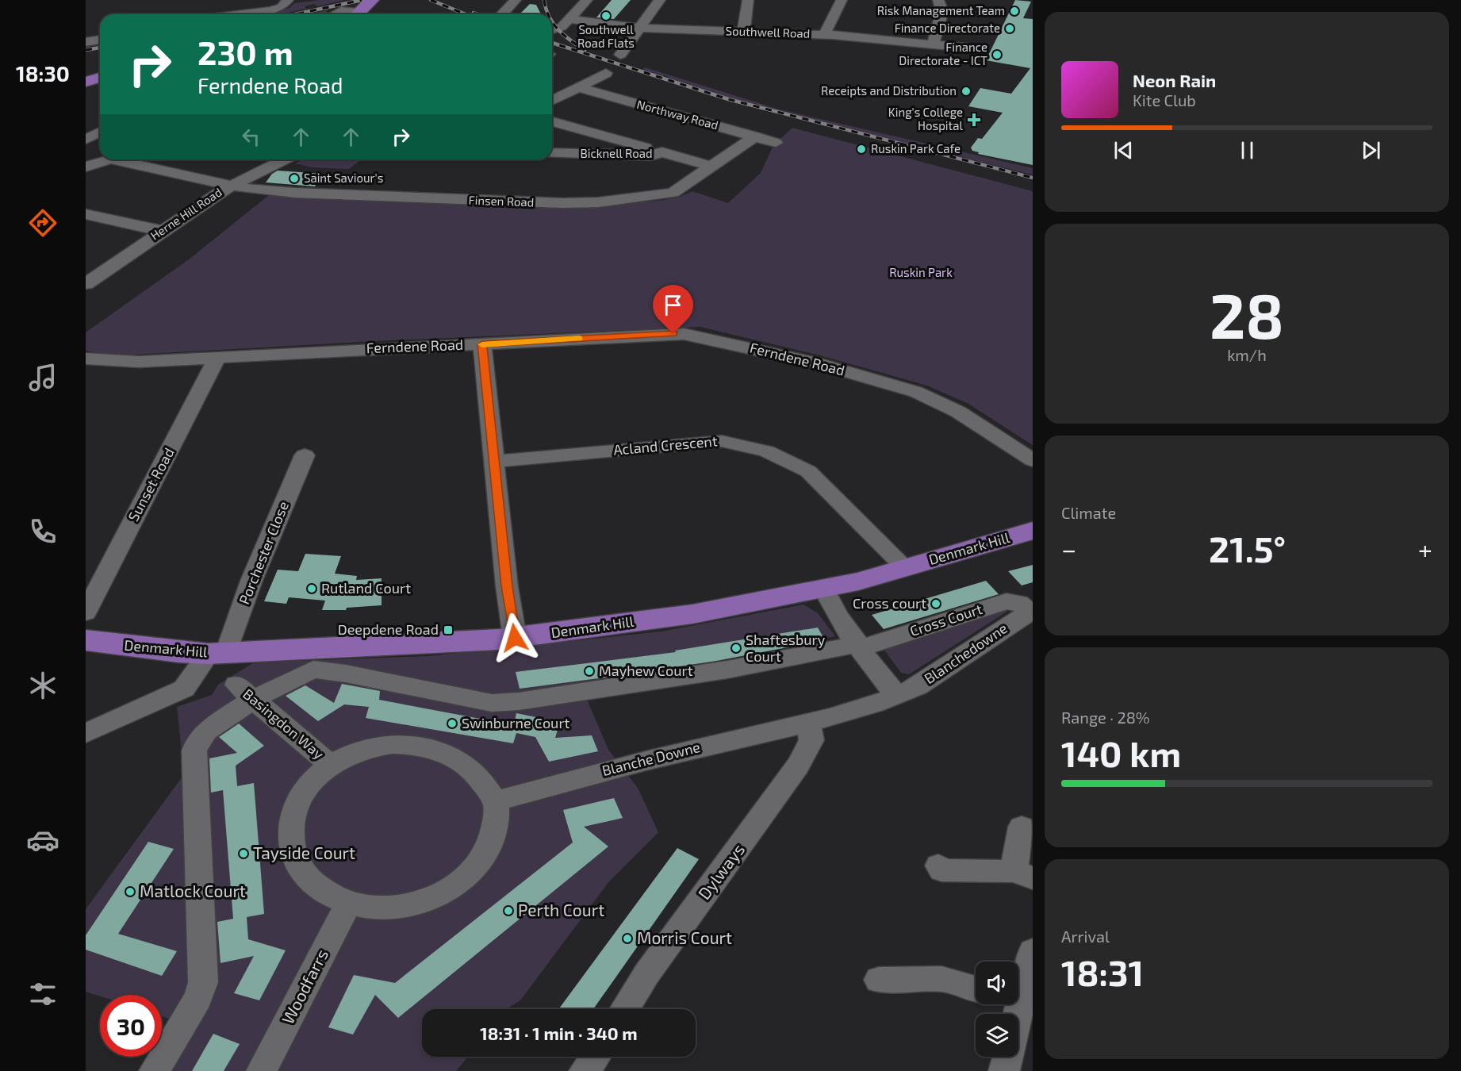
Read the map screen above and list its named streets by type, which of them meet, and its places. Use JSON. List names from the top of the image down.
{
  "streets": {
    "main road": ["Denmark Hill"],
    "street": [
      "Southwell Road",
      "Northway Road",
      "Bicknell Road",
      "Finsen Road",
      "Herne Hill Road",
      "Ferndene Road",
      "Acland Crescent",
      "Sunset Road",
      "Porchester Close",
      "Cross Court",
      "Blanchedowne",
      "Basingdon Way",
      "Blanche Downe",
      "Dylways",
      "Woodfarrs"
    ]
  },
  "crossings": [
    ["Northway Road", "Finsen Road"],
    ["Bicknell Road", "Finsen Road"],
    ["Finsen Road", "Herne Hill Road"],
    ["Ferndene Road", "Sunset Road"],
    ["Acland Crescent", "Denmark Hill"],
    ["Denmark Hill", "Porchester Close"],
    ["Cross Court", "Blanchedowne"],
    ["Cross Court", "Basingdon Way"],
    ["Blanchedowne", "Blanche Downe"],
    ["Blanchedowne", "Dylways"],
    ["Basingdon Way", "Blanche Downe"],
    ["Basingdon Way", "Woodfarrs"],
    ["Blanche Downe", "Dylways"]
  ],
  "parks": ["Ruskin Park"],
  "places": {
    "other": [
      "Risk Management Team",
      "Southwell Road Flats",
      "Finance Directorate",
      "Finance Directorate - ICT",
      "Receipts and Distribution",
      "Ruskin Park Cafe",
      "Saint Saviour's",
      "Rutland Court",
      "Cross court",
      "Shaftesbury Court",
      "Mayhew Court",
      "Swinburne Court",
      "Tayside Court",
      "Matlock Court",
      "Perth Court",
      "Morris Court"
    ],
    "health": ["King's College Hospital"],
    "transit": ["Deepdene Road"]
  },
  "page": {
    "tabs": "18:30",
    "turn": ["230 m", "Ferndene Road"],
    "song": ["Neon Rain", "Kite Club"],
    "tile": [
      ["28", "km/h"],
      "Climate",
      ["Range · 28%", "140 km"],
      ["Arrival", "18:31"]
    ],
    "heat": ["−", "21.5°", "+"],
    "limit": "30",
    "trip": "18:31 · 1 min · 340 m"
  }
}
